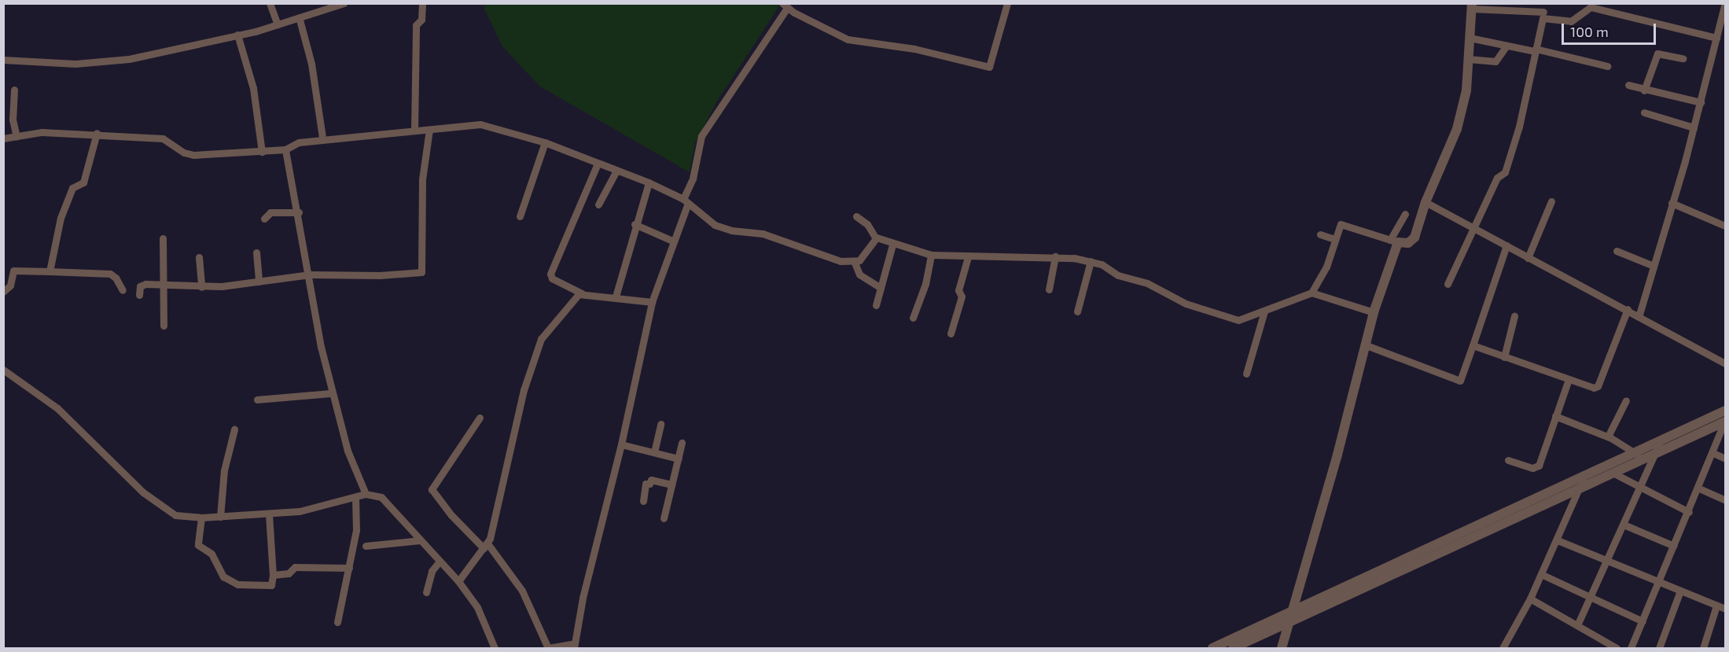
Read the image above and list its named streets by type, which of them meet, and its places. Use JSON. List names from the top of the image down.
{
  "scale_bar": "100 m"
}
